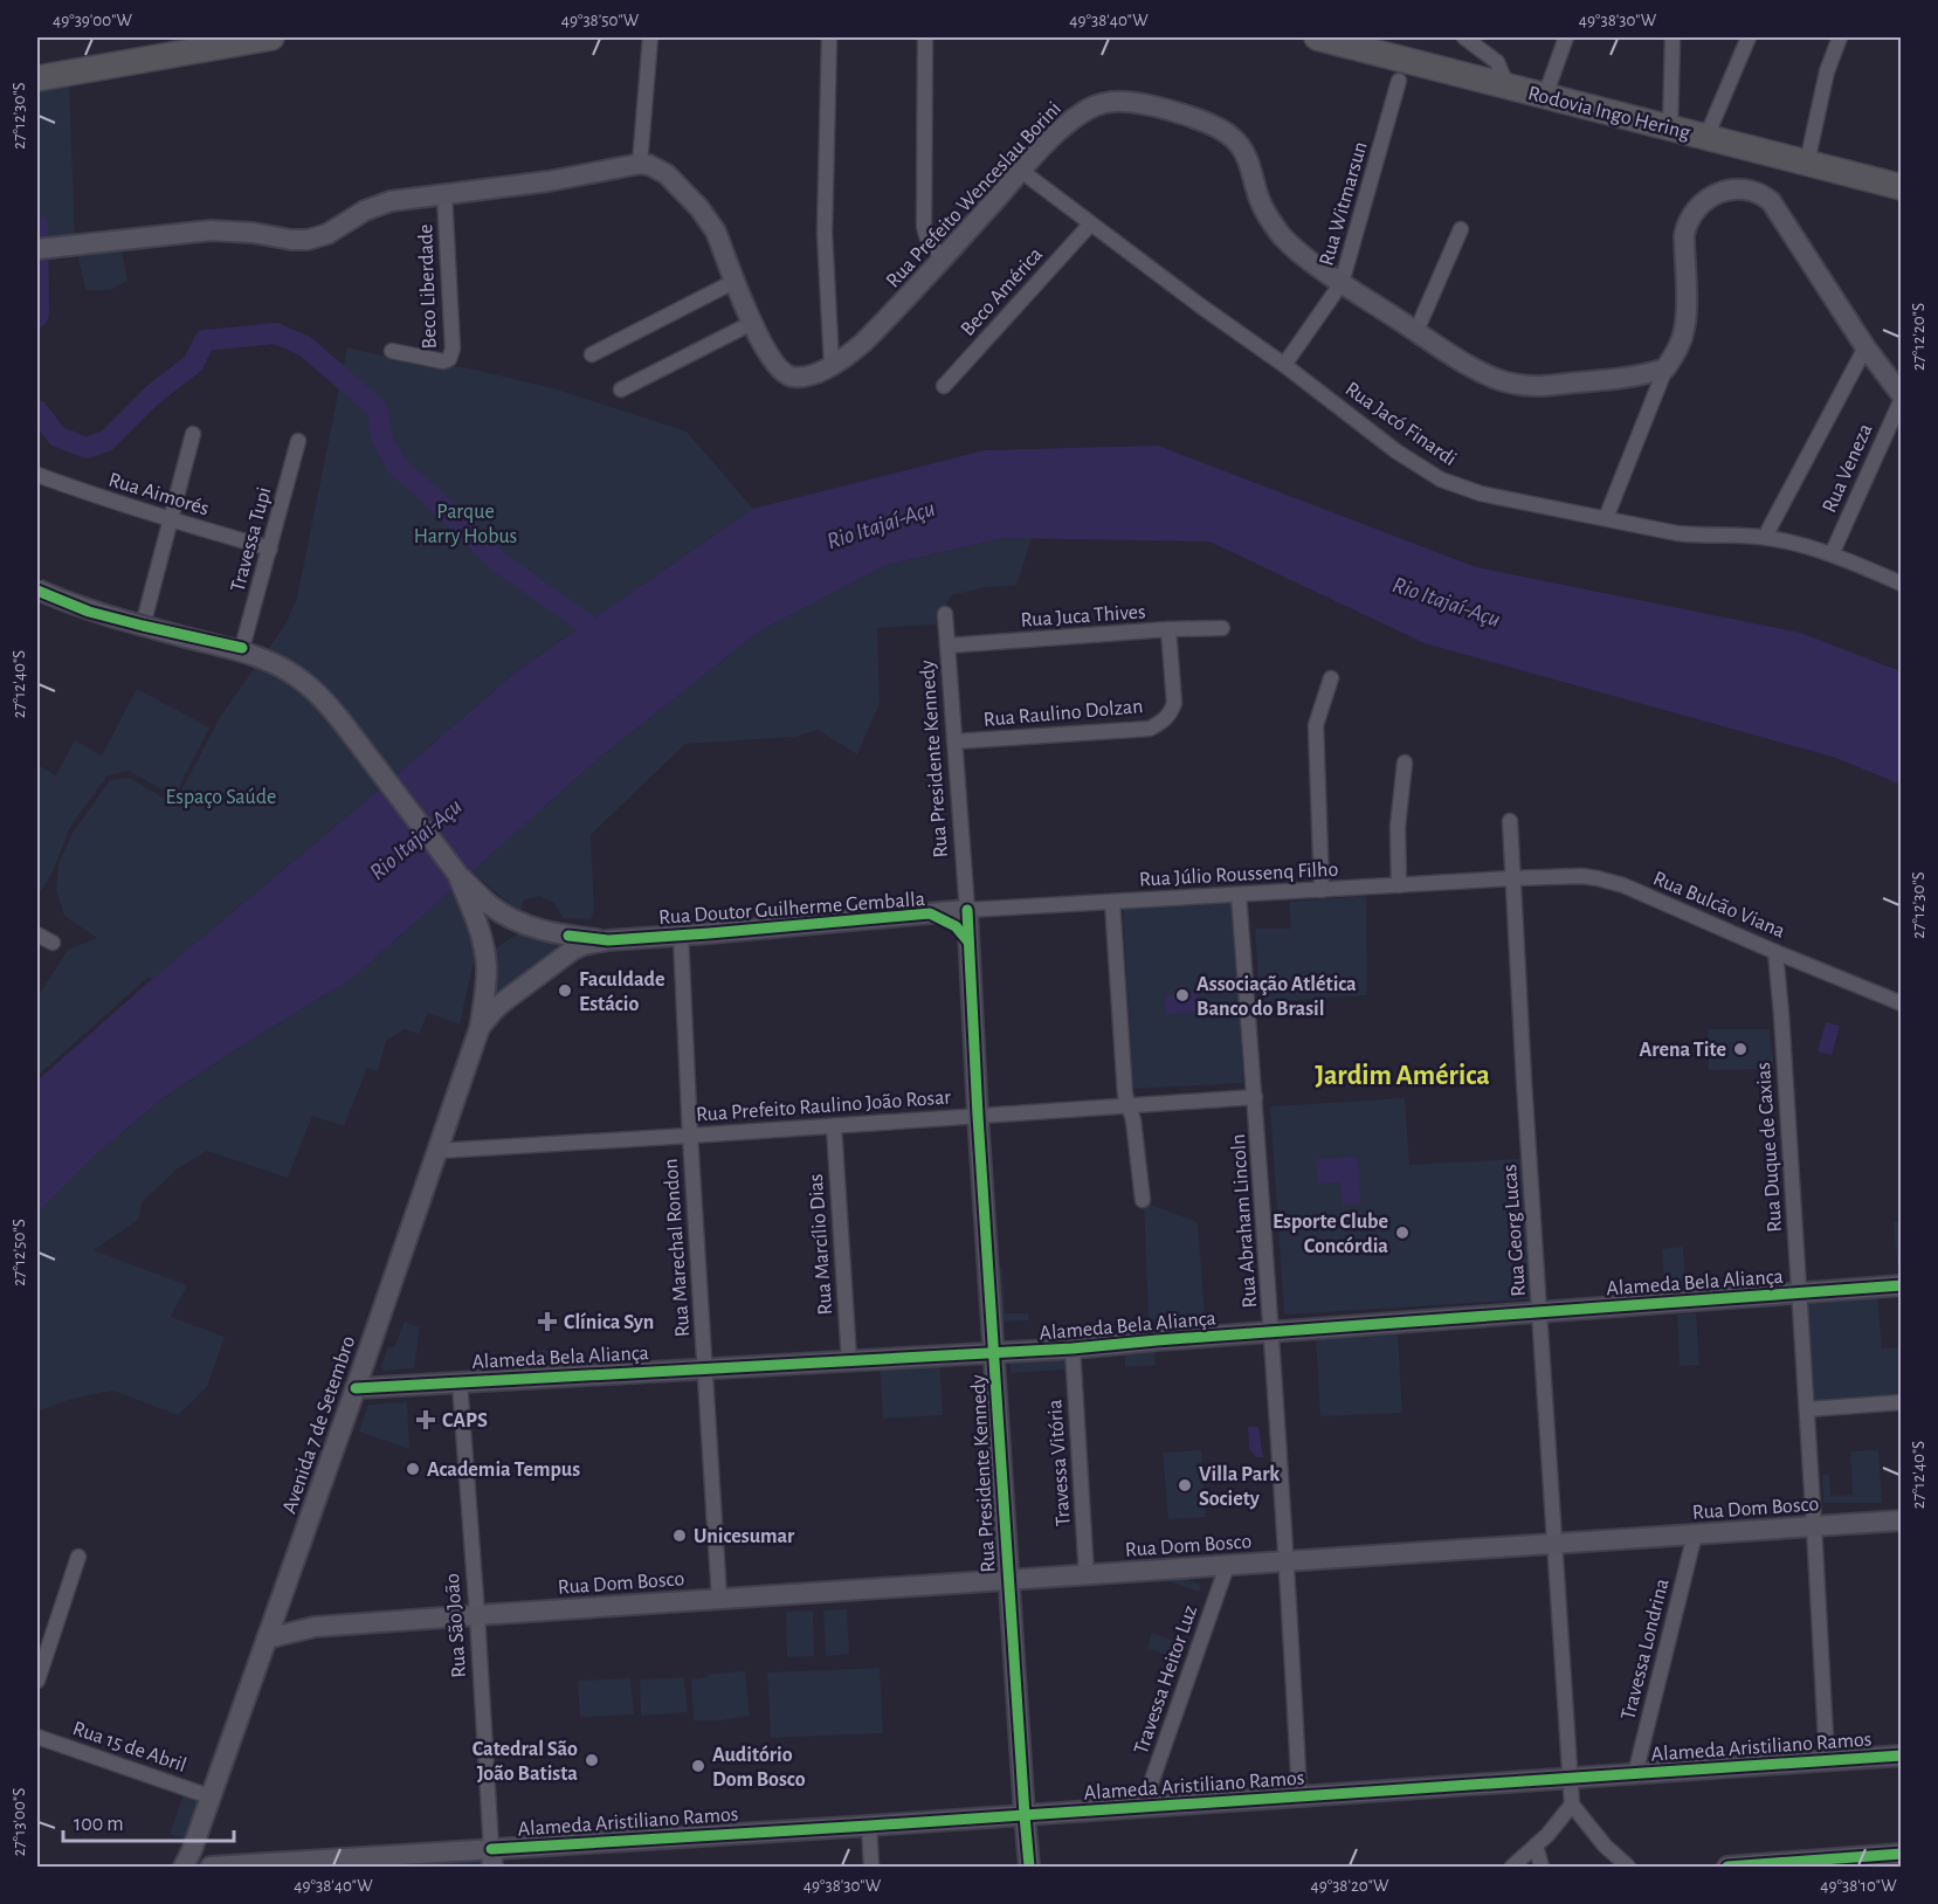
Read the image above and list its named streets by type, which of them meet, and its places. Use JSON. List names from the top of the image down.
{
  "streets": {
    "highway": ["Rodovia Ingo Hering"],
    "street": [
      "Rua Prefeito Wenceslau Borini",
      "Rua Witmarsun",
      "Beco Liberdade",
      "Beco América",
      "Rua Jacó Finardi",
      "Rua Veneza",
      "Rua Aimorés",
      "Travessa Tupi",
      "Rua Juca Thives",
      "Rua Raulino Dolzan",
      "Rua Presidente Kennedy",
      "Rua Júlio Roussenq Filho",
      "Rua Bulcão Viana",
      "Rua Doutor Guilherme Gemballa",
      "Rua Prefeito Raulino João Rosar",
      "Rua Duque de Caxias",
      "Rua Abraham Lincoln",
      "Rua Georg Lucas",
      "Rua Marcílio Dias",
      "Rua Marechal Rondon",
      "Alameda Bela Aliança",
      "Avenida 7 de Setembro",
      "Travessa Vitória",
      "Rua Dom Bosco",
      "Rua São João",
      "Travessa Londrina",
      "Travessa Heitor Luz",
      "Rua 15 de Abril",
      "Alameda Aristiliano Ramos"
    ]
  },
  "crossings": [
    ["Rua Prefeito Wenceslau Borini", "Rua Witmarsun"],
    ["Rua Prefeito Wenceslau Borini", "Rua Jacó Finardi"],
    ["Rua Witmarsun", "Rua Jacó Finardi"],
    ["Beco América", "Rua Jacó Finardi"],
    ["Rua Jacó Finardi", "Rua Veneza"],
    ["Rua Aimorés", "Travessa Tupi"],
    ["Rua Juca Thives", "Rua Raulino Dolzan"],
    ["Rua Juca Thives", "Rua Presidente Kennedy"],
    ["Rua Raulino Dolzan", "Rua Presidente Kennedy"],
    ["Rua Presidente Kennedy", "Rua Júlio Roussenq Filho"],
    ["Rua Presidente Kennedy", "Rua Doutor Guilherme Gemballa"],
    ["Rua Presidente Kennedy", "Rua Prefeito Raulino João Rosar"],
    ["Rua Presidente Kennedy", "Alameda Bela Aliança"],
    ["Rua Presidente Kennedy", "Rua Dom Bosco"],
    ["Rua Presidente Kennedy", "Alameda Aristiliano Ramos"],
    ["Rua Júlio Roussenq Filho", "Rua Bulcão Viana"],
    ["Rua Júlio Roussenq Filho", "Rua Doutor Guilherme Gemballa"],
    ["Rua Júlio Roussenq Filho", "Rua Abraham Lincoln"],
    ["Rua Júlio Roussenq Filho", "Rua Georg Lucas"],
    ["Rua Bulcão Viana", "Rua Duque de Caxias"],
    ["Rua Bulcão Viana", "Rua Georg Lucas"],
    ["Rua Doutor Guilherme Gemballa", "Rua Marechal Rondon"],
    ["Rua Doutor Guilherme Gemballa", "Avenida 7 de Setembro"],
    ["Rua Prefeito Raulino João Rosar", "Rua Abraham Lincoln"],
    ["Rua Prefeito Raulino João Rosar", "Rua Marcílio Dias"],
    ["Rua Prefeito Raulino João Rosar", "Rua Marechal Rondon"],
    ["Rua Prefeito Raulino João Rosar", "Avenida 7 de Setembro"],
    ["Rua Duque de Caxias", "Alameda Bela Aliança"],
    ["Rua Duque de Caxias", "Rua Dom Bosco"],
    ["Rua Duque de Caxias", "Alameda Aristiliano Ramos"],
    ["Rua Abraham Lincoln", "Alameda Bela Aliança"],
    ["Rua Abraham Lincoln", "Rua Dom Bosco"],
    ["Rua Abraham Lincoln", "Alameda Aristiliano Ramos"],
    ["Rua Georg Lucas", "Alameda Bela Aliança"],
    ["Rua Georg Lucas", "Rua Dom Bosco"],
    ["Rua Georg Lucas", "Alameda Aristiliano Ramos"],
    ["Rua Marcílio Dias", "Alameda Bela Aliança"],
    ["Rua Marechal Rondon", "Alameda Bela Aliança"],
    ["Rua Marechal Rondon", "Rua Dom Bosco"],
    ["Alameda Bela Aliança", "Avenida 7 de Setembro"],
    ["Alameda Bela Aliança", "Travessa Vitória"],
    ["Alameda Bela Aliança", "Rua São João"],
    ["Avenida 7 de Setembro", "Rua Dom Bosco"],
    ["Avenida 7 de Setembro", "Rua 15 de Abril"],
    ["Travessa Vitória", "Rua Dom Bosco"],
    ["Rua Dom Bosco", "Rua São João"],
    ["Rua Dom Bosco", "Travessa Londrina"],
    ["Rua Dom Bosco", "Travessa Heitor Luz"],
    ["Rua São João", "Alameda Aristiliano Ramos"],
    ["Travessa Londrina", "Alameda Aristiliano Ramos"],
    ["Travessa Heitor Luz", "Alameda Aristiliano Ramos"]
  ],
  "districts": ["Jardim América"],
  "water": ["Rio Itajaí-Açu"],
  "parks": ["Parque Harry Hobus", "Espaço Saúde"],
  "places": {
    "other": [
      "Faculdade Estácio",
      "Associação Atlética Banco do Brasil",
      "Arena Tite",
      "Esporte Clube Concórdia",
      "Academia Tempus",
      "Villa Park Society",
      "Unicesumar",
      "Catedral São João Batista",
      "Auditório Dom Bosco"
    ],
    "health": ["Clínica Syn", "CAPS"]
  },
  "scale_bar": "100 m",
  "coordinates": [
    "49°39'00\"W",
    "49°38'50\"W",
    "49°38'40\"W",
    "49°38'30\"W",
    "27°12'30\"S",
    "27°12'20\"S",
    "27°12'40\"S",
    "27°12'50\"S",
    "27°13'00\"S",
    "49°38'20\"W",
    "49°38'10\"W"
  ]
}
